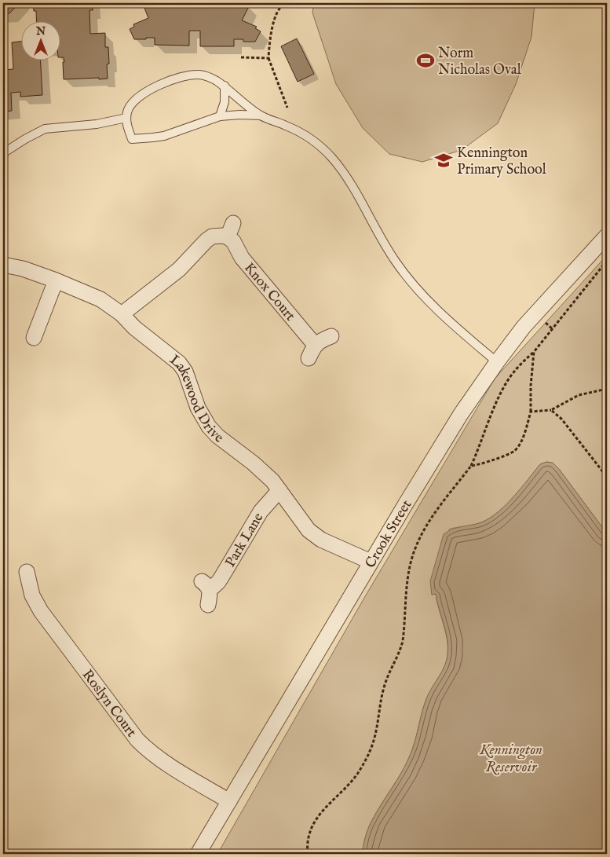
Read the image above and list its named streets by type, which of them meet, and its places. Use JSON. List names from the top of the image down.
{
  "streets": {
    "street": [
      "Knox Court",
      "Lakewood Drive",
      "Crook Street",
      "Park Lane",
      "Roslyn Court"
    ]
  },
  "crossings": [
    ["Knox Court", "Lakewood Drive"],
    ["Lakewood Drive", "Crook Street"],
    ["Lakewood Drive", "Park Lane"],
    ["Crook Street", "Roslyn Court"]
  ],
  "water": ["Kennington Reservoir"],
  "places": {
    "sports": ["Norm Nicholas Oval"],
    "school or university": ["Kennington Primary School"]
  },
  "north": "top"
}
